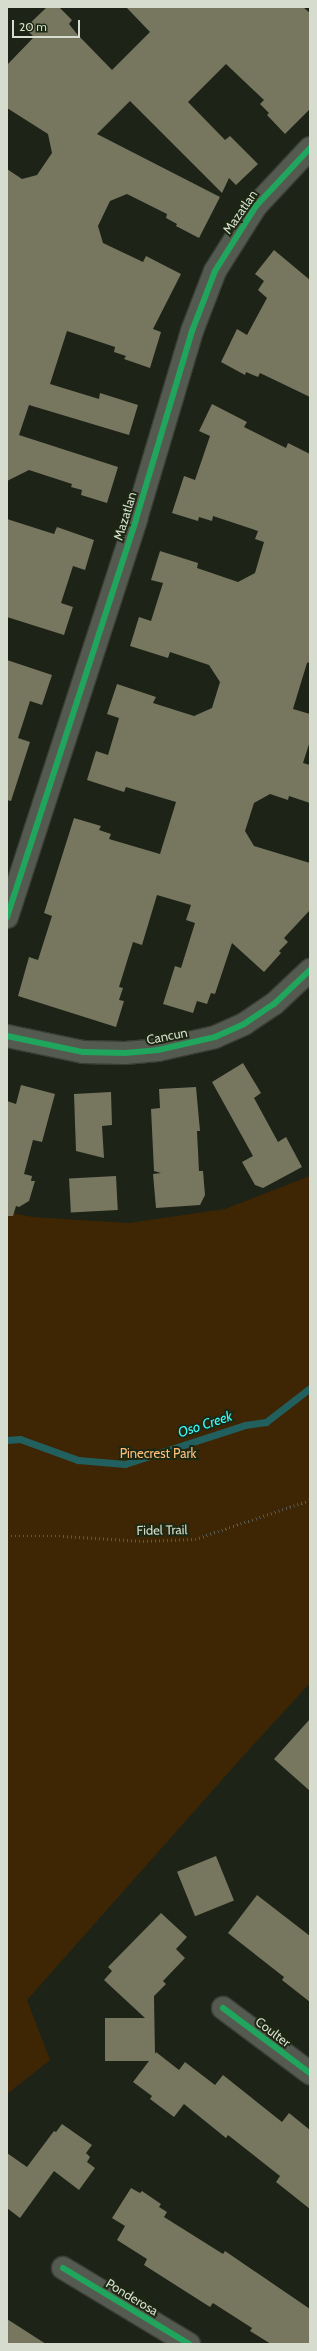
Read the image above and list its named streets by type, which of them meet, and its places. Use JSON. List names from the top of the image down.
{
  "streets": {
    "street": [
      "Mazatlan",
      "Cancun",
      "Coulter",
      "Ponderosa"
    ],
    "path": ["Fidel Trail"]
  },
  "water": ["Oso Creek"],
  "parks": ["Pinecrest Park"],
  "scale_bar": "20 m"
}
